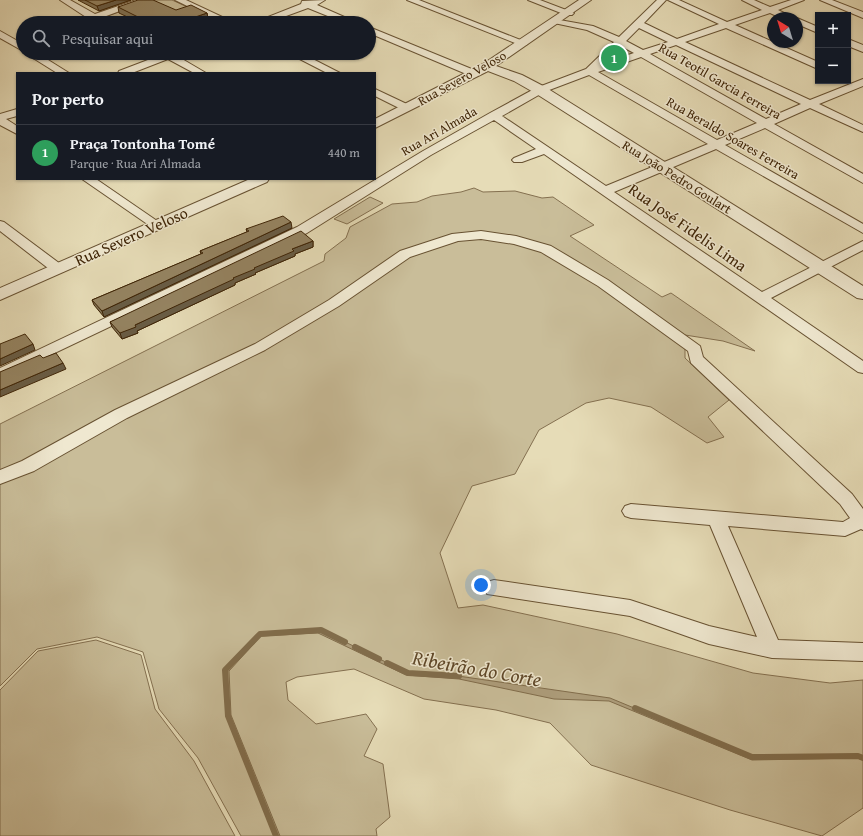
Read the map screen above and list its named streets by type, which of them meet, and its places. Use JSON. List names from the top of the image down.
{
  "streets": {
    "street": [
      "Rua Severo Veloso",
      "Rua Teotil Garcia Ferreira",
      "Rua Ari Almada",
      "Rua Beraldo Soares Ferreira",
      "Rua João Pedro Goulart",
      "Rua José Fidelis Lima"
    ]
  },
  "crossings": [
    ["Rua Severo Veloso", "Rua Teotil Garcia Ferreira"],
    ["Rua Severo Veloso", "Rua João Pedro Goulart"],
    ["Rua Teotil Garcia Ferreira", "Rua Ari Almada"],
    ["Rua Ari Almada", "Rua Beraldo Soares Ferreira"],
    ["Rua Ari Almada", "Rua João Pedro Goulart"],
    ["Rua Ari Almada", "Rua José Fidelis Lima"]
  ],
  "water": ["Ribeirão do Corte"],
  "north": "top left",
  "page": {
    "map_buttons": ["+", "−"],
    "search": "Pesquisar aqui",
    "pins": "1",
    "heading": "Por perto",
    "list": [
      {
        "mark": "1",
        "name": "Praça Tontonha Tomé",
        "note": "Parque · Rua Ari Almada",
        "value": "440 m"
      }
    ]
  }
}
